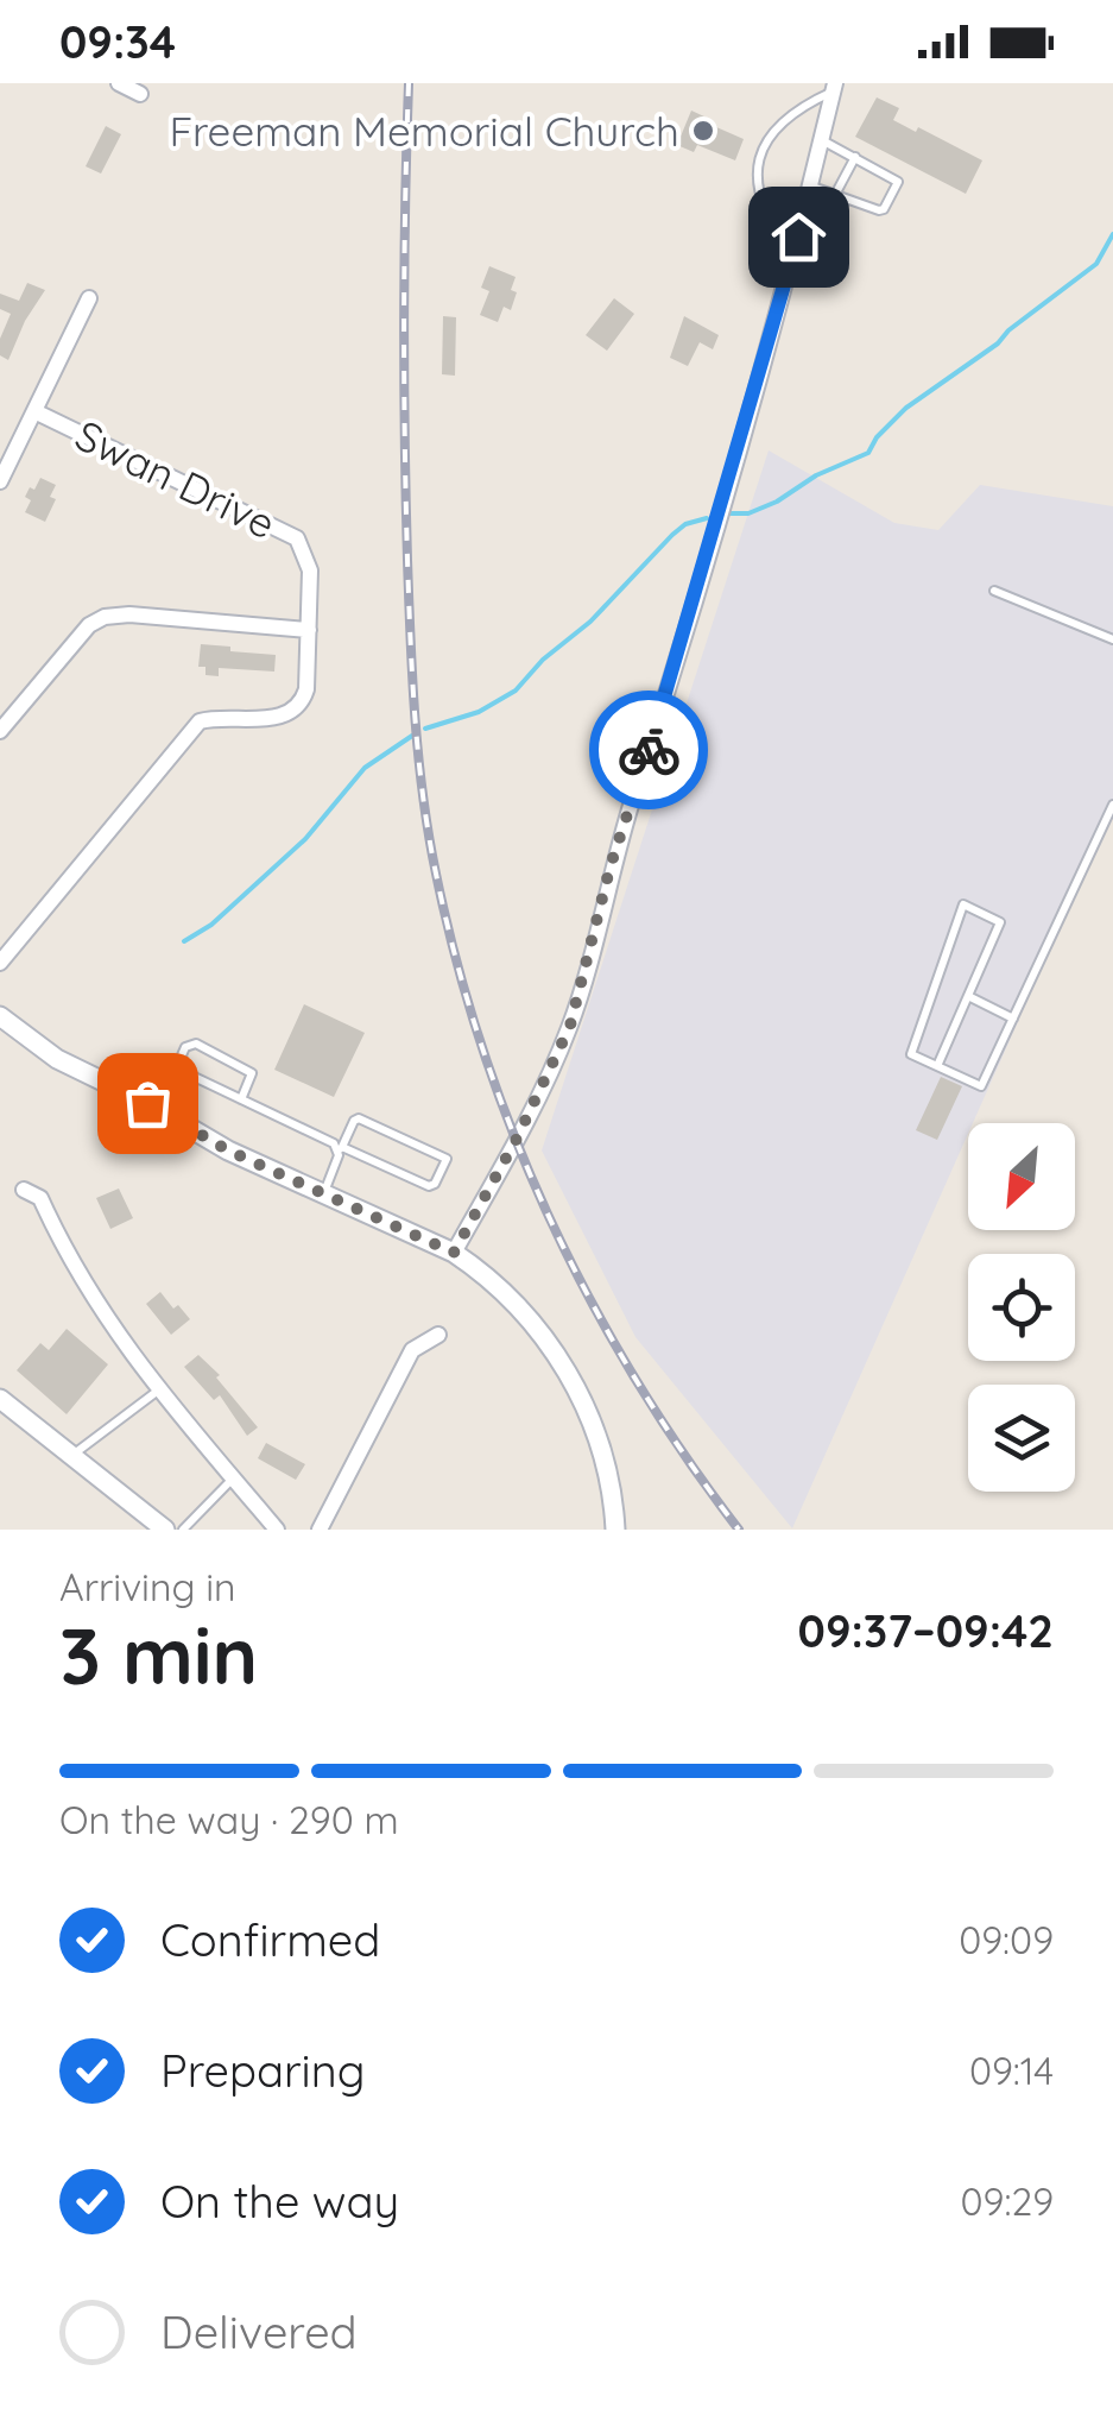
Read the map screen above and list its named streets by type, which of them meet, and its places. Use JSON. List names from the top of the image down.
{
  "streets": {
    "street": ["Swan Drive"]
  },
  "places": ["Freeman Memorial Church"],
  "north": "bottom left",
  "page": {
    "status": "09:34",
    "heading": ["3 min", "Arriving in", "09:37–09:42"],
    "bar": "On the way · 290 m",
    "list": [
      ["Confirmed", "09:09"],
      ["Preparing", "09:14"],
      ["On the way", "09:29"],
      "Delivered"
    ]
  }
}
